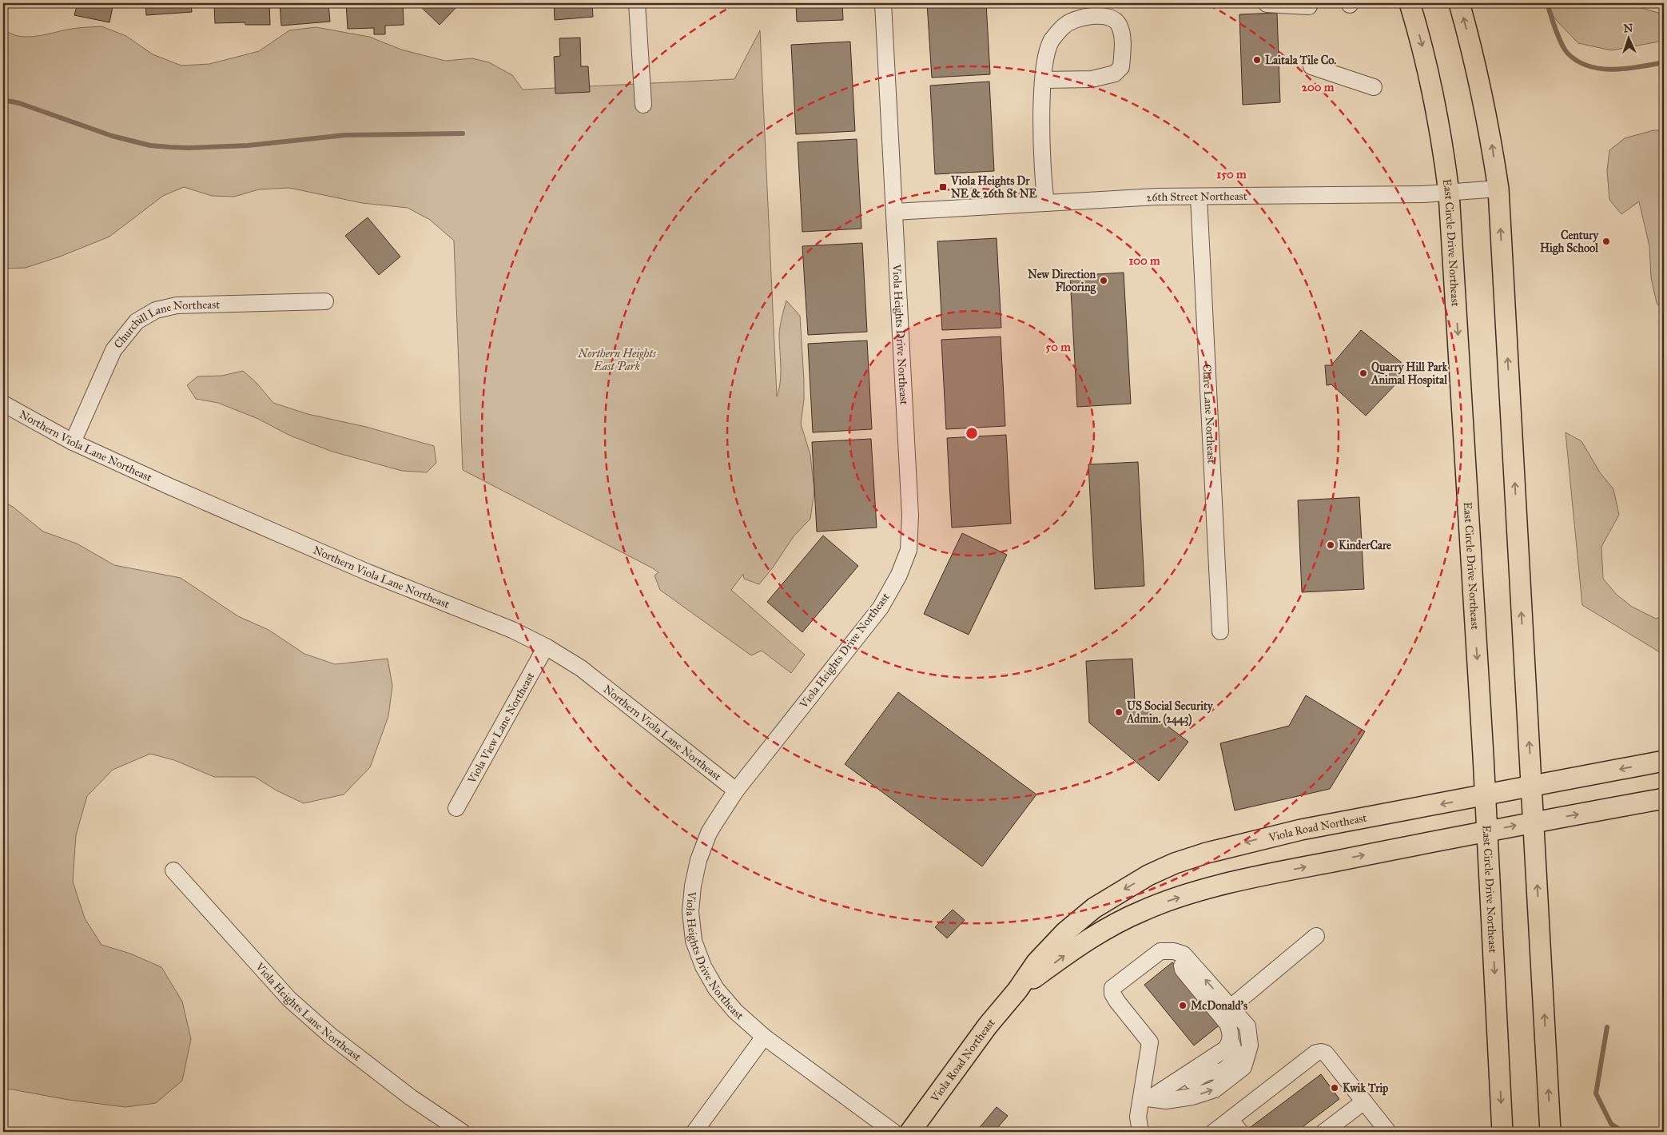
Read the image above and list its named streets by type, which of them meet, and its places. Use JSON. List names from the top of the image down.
{
  "streets": {
    "main road": ["East Circle Drive Northeast", "Viola Road Northeast"],
    "street": [
      "26th Street Northeast",
      "Churchill Lane Northeast",
      "Viola Heights Drive Northeast",
      "Clare Lane Northeast",
      "Northern Viola Lane Northeast",
      "Viola View Lane Northeast",
      "Viola Heights Lane Northeast"
    ]
  },
  "crossings": [
    ["26th Street Northeast", "East Circle Drive Northeast"],
    ["26th Street Northeast", "Viola Heights Drive Northeast"],
    ["26th Street Northeast", "Clare Lane Northeast"],
    ["East Circle Drive Northeast", "Viola Road Northeast"],
    ["Churchill Lane Northeast", "Northern Viola Lane Northeast"],
    ["Viola Heights Drive Northeast", "Northern Viola Lane Northeast"],
    ["Northern Viola Lane Northeast", "Viola View Lane Northeast"]
  ],
  "parks": ["Northern Heights East Park"],
  "places": {
    "other": [
      "Laitala Tile Co.",
      "Century High School",
      "New Direction Flooring",
      "Quarry Hill Park Animal Hospital",
      "KinderCare",
      "US Social Security Admin. (2443)",
      "McDonald's",
      "Kwik Trip"
    ],
    "transit": ["Viola Heights Dr NE & 26th St NE"]
  },
  "north": "top",
  "rings": [
    "200 m",
    "150 m",
    "100 m",
    "50 m"
  ]
}
